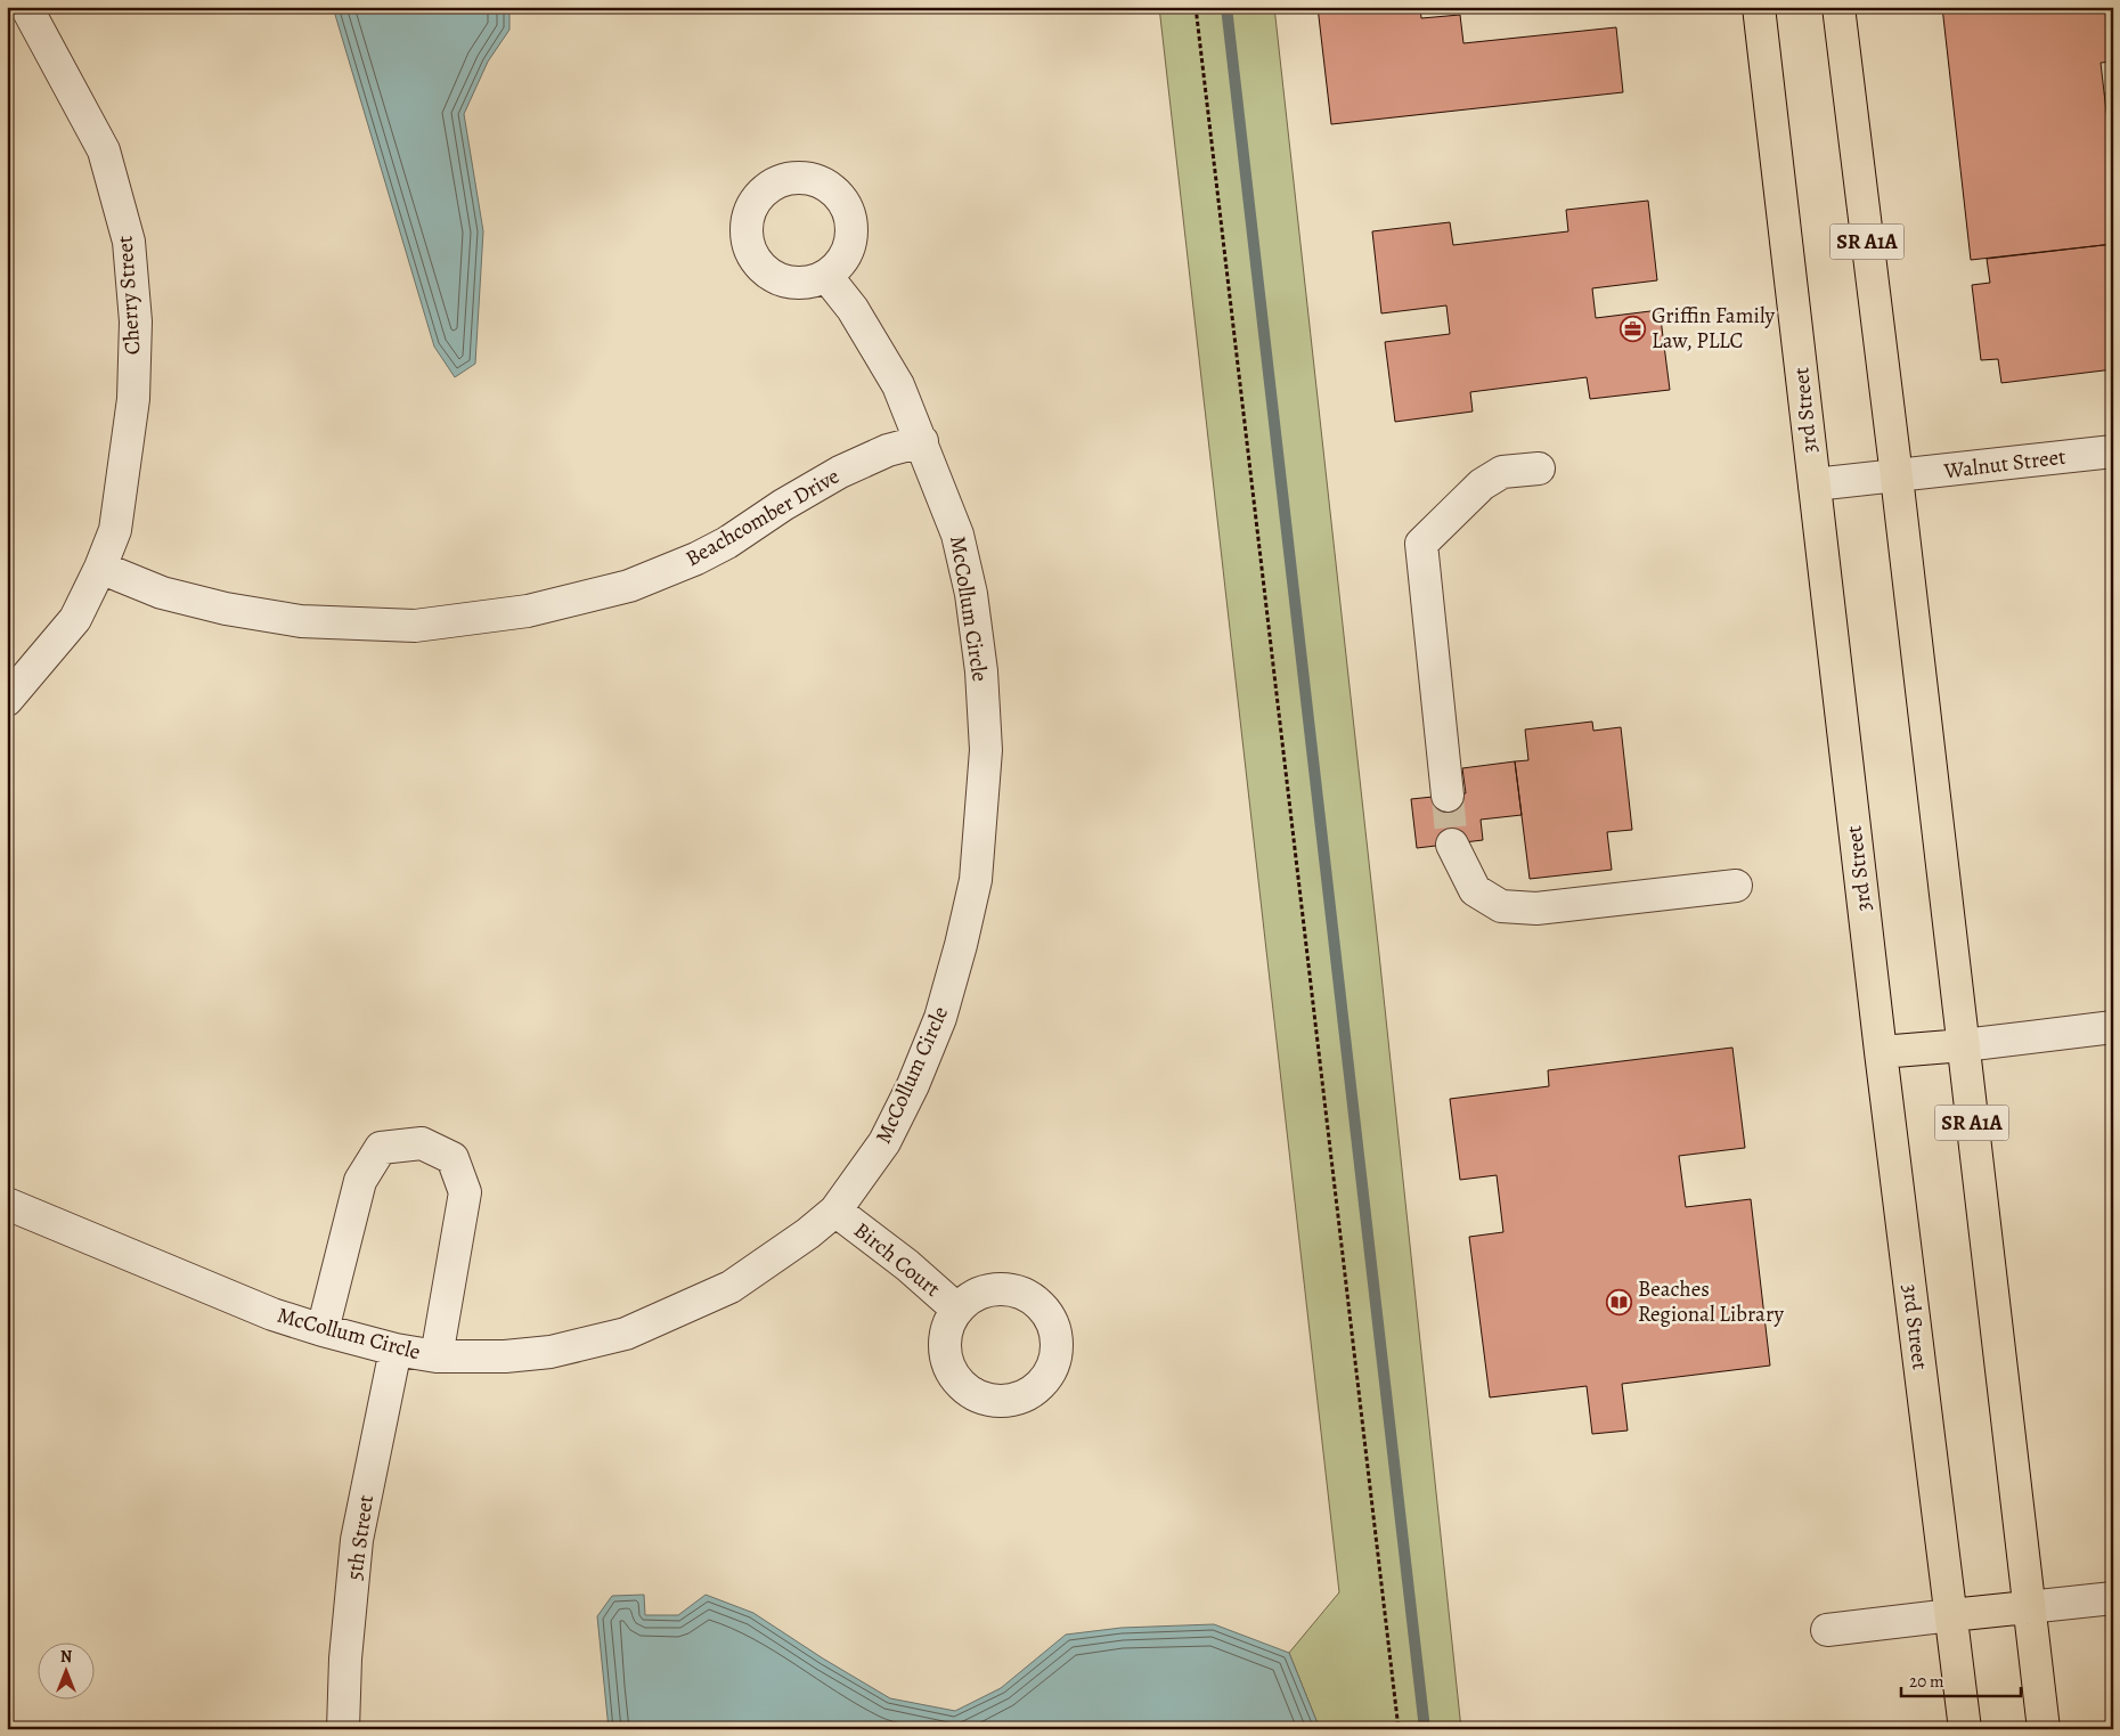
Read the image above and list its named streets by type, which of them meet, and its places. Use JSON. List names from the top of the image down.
{
  "streets": {
    "main road": ["SR A1A", "3rd Street"],
    "street": [
      "Cherry Street",
      "Walnut Street",
      "Beachcomber Drive",
      "McCollum Circle",
      "Birch Court",
      "5th Street"
    ]
  },
  "crossings": [
    ["SR A1A", "Walnut Street"],
    ["Cherry Street", "Beachcomber Drive"],
    ["3rd Street", "Walnut Street"],
    ["Beachcomber Drive", "McCollum Circle"],
    ["McCollum Circle", "Birch Court"],
    ["McCollum Circle", "5th Street"]
  ],
  "places": {
    "office": ["Griffin Family Law, PLLC"],
    "library": ["Beaches Regional Library"]
  },
  "scale_bar": "20 m",
  "north": "top"
}
